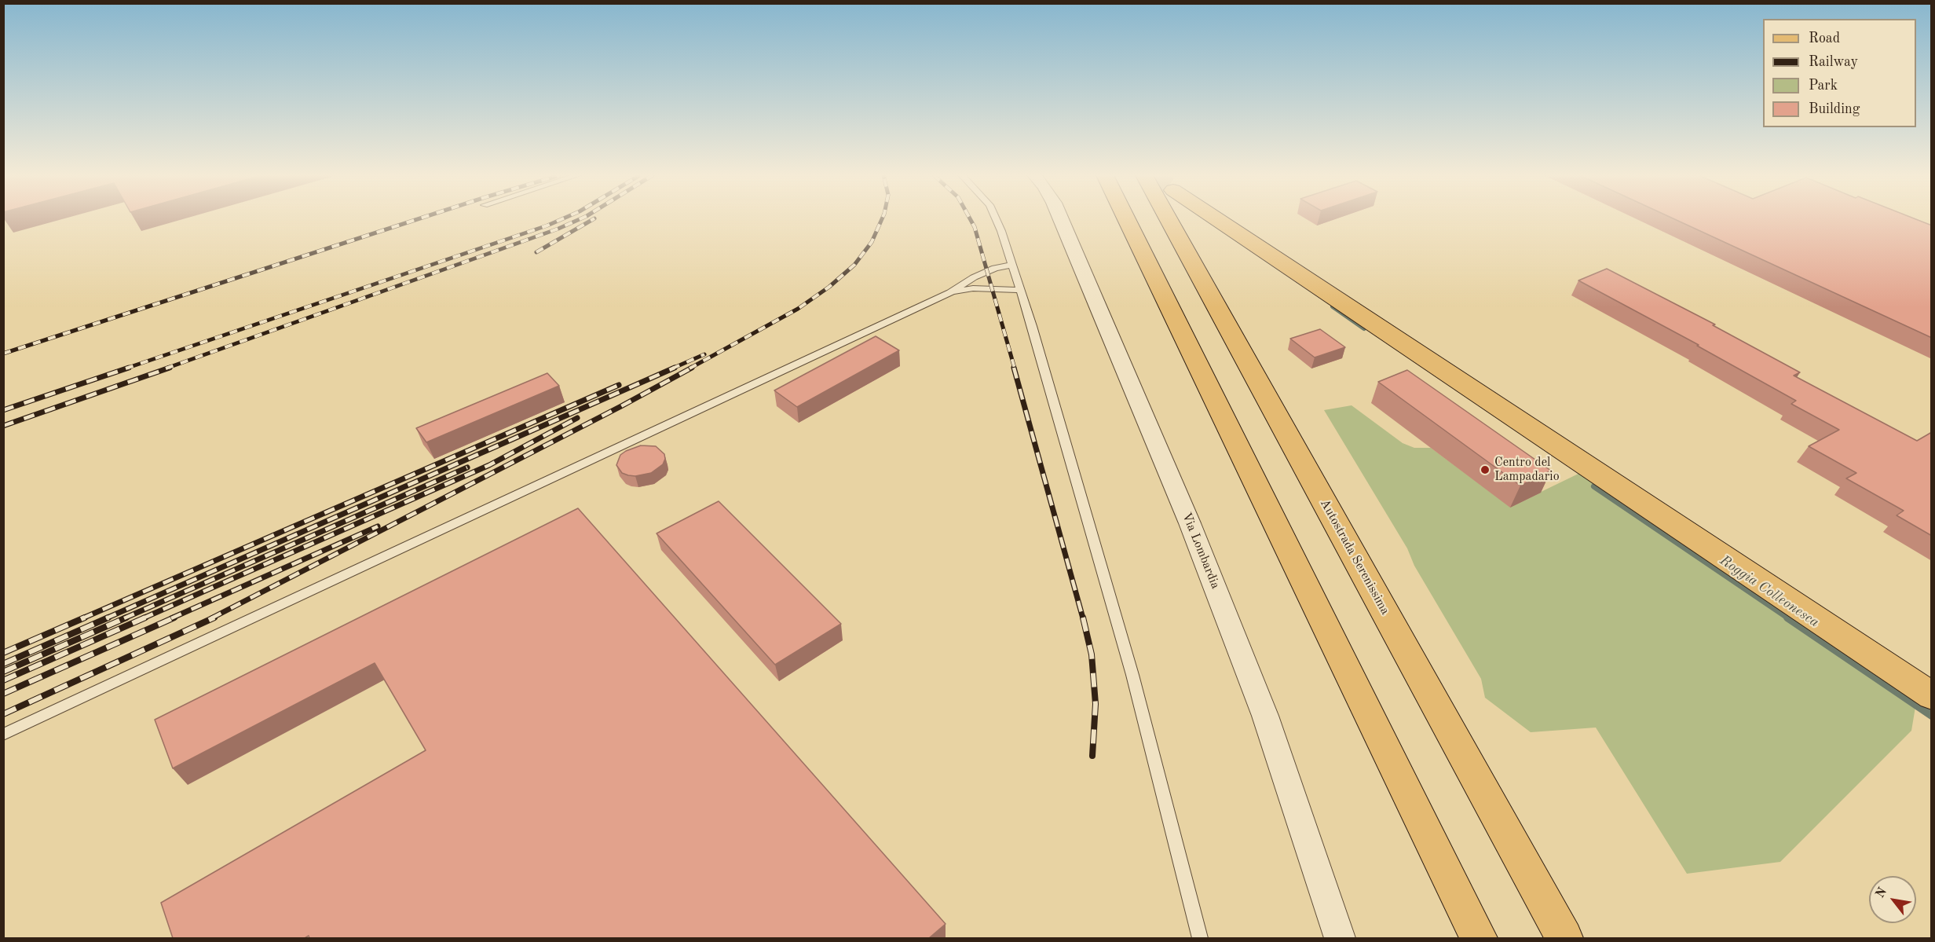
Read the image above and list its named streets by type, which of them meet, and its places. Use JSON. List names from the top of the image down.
{
  "streets": {
    "main road": ["Autostrada Serenissima"],
    "street": ["Via Lombardia"]
  },
  "water": ["Roggia Colleonesca"],
  "places": ["Centro del Lampadario"],
  "legend": [
    "Road",
    "Railway",
    "Park",
    "Building"
  ],
  "north": "top left"
}
